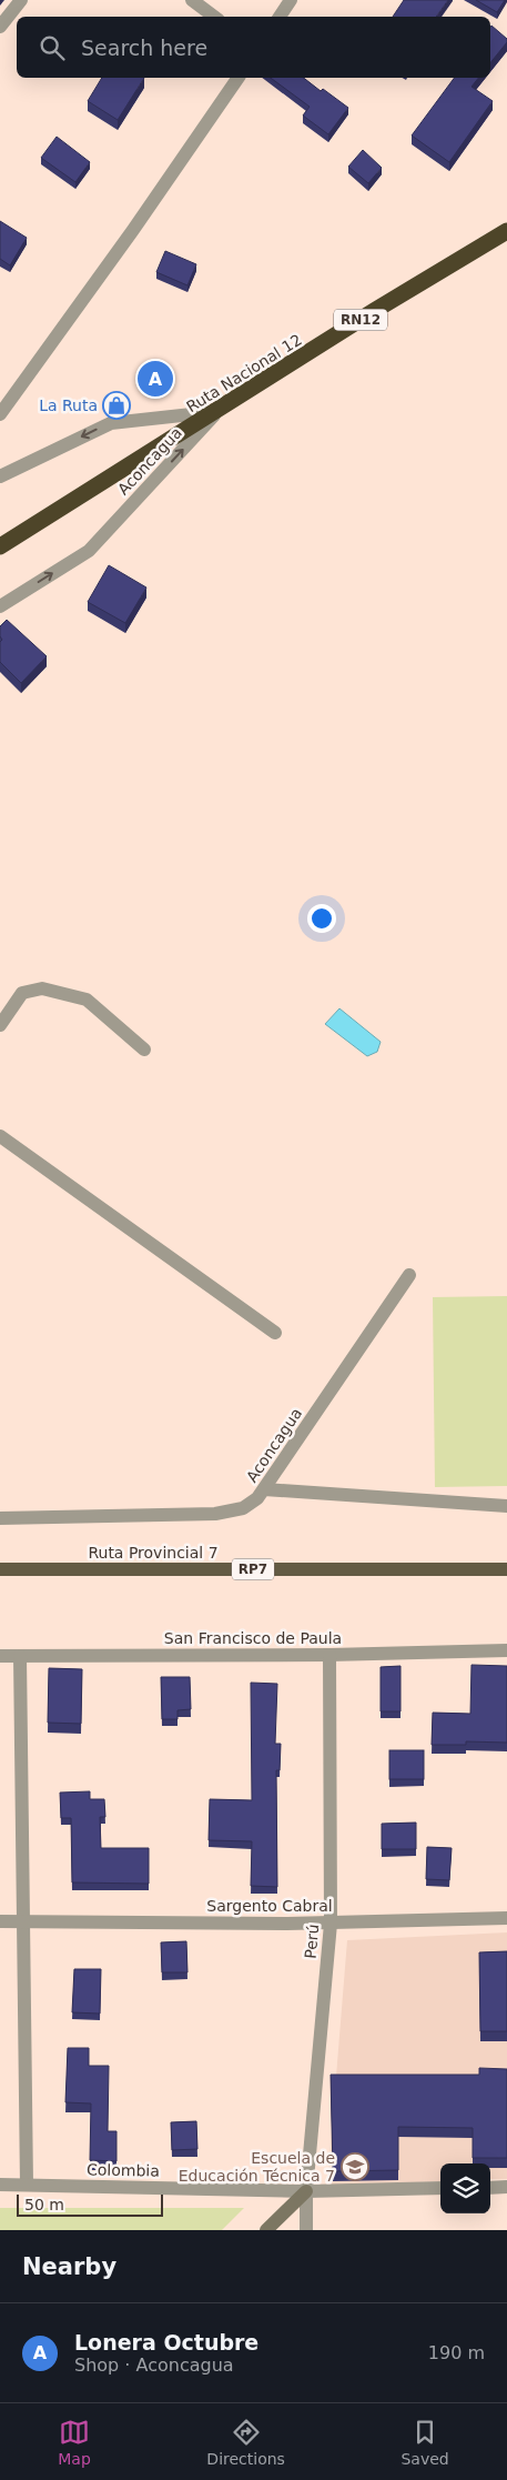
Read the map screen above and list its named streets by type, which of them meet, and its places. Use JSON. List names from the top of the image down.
{
  "streets": {
    "highway": ["RN12", "Ruta Nacional 12"],
    "main road": ["Ruta Provincial 7", "RP7"],
    "street": [
      "Aconcagua",
      "San Francisco de Paula",
      "Sargento Cabral",
      "Perú",
      "Colombia"
    ]
  },
  "crossings": [
    ["Ruta Nacional 12", "Aconcagua"],
    ["San Francisco de Paula", "Perú"],
    ["Sargento Cabral", "Perú"],
    ["Perú", "Colombia"]
  ],
  "places": {
    "shop": ["La Ruta"],
    "school or university": ["Escuela de Educación Técnica 7"]
  },
  "scale_bar": "50 m",
  "page": {
    "search": "Search here",
    "pins": "A",
    "scale": "50 m",
    "heading": "Nearby",
    "list": [
      {
        "mark": "A",
        "name": "Lonera Octubre",
        "note": "Shop · Aconcagua",
        "value": "190 m"
      }
    ],
    "nav": ["Map", "Directions", "Saved"]
  }
}
